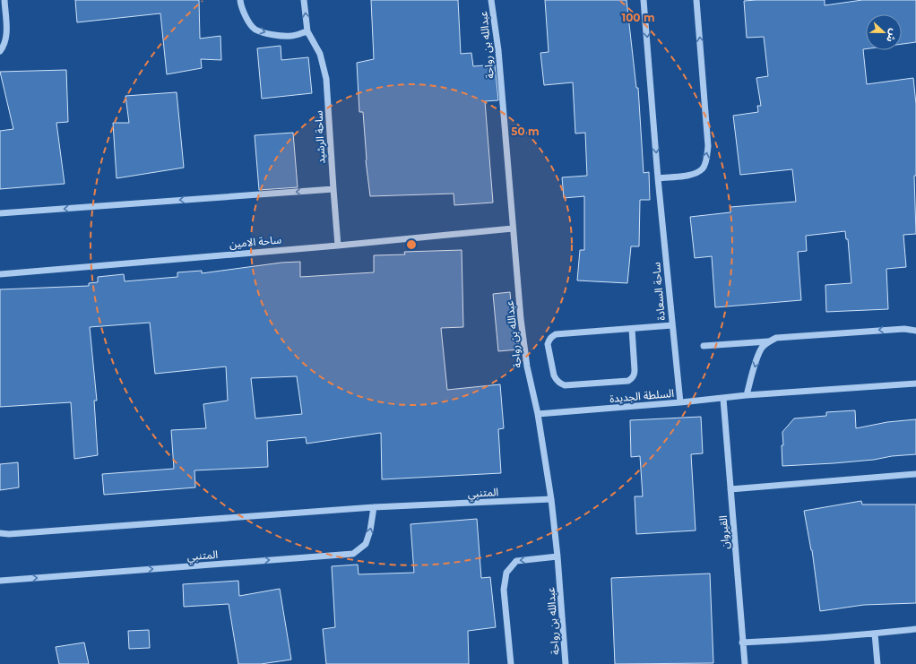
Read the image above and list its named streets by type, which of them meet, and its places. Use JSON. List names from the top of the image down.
{
  "streets": {
    "street": [
      "عبدالله بن رواحة",
      "ساحة الرشيد",
      "ساحة الامين",
      "ساحة السعادة",
      "السلطة الجديدة",
      "المتنبي",
      "القيروان"
    ]
  },
  "crossings": [
    ["عبدالله بن رواحة", "ساحة الامين"],
    ["عبدالله بن رواحة", "السلطة الجديدة"],
    ["عبدالله بن رواحة", "المتنبي"],
    ["ساحة الرشيد", "ساحة الامين"],
    ["ساحة السعادة", "السلطة الجديدة"],
    ["السلطة الجديدة", "القيروان"]
  ],
  "one_way": ["ساحة السعادة"],
  "north": "right",
  "rings": ["100 m", "50 m"]
}
